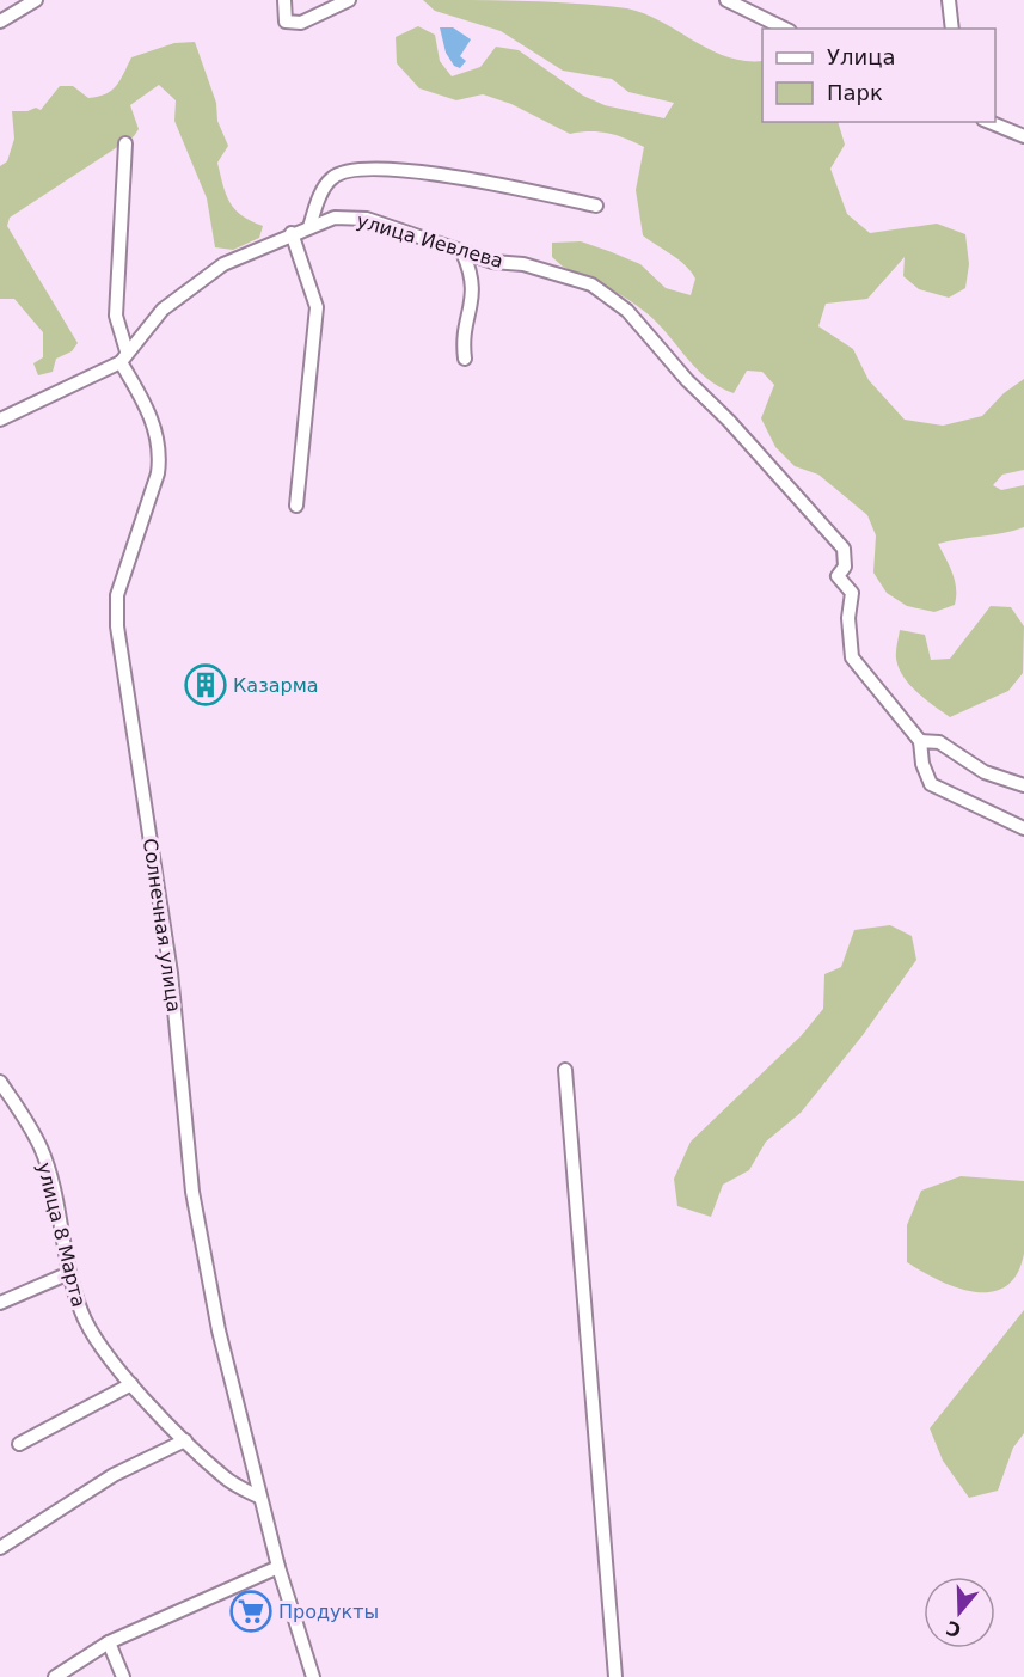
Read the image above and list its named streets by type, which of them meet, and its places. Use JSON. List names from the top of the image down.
{
  "streets": {
    "street": ["улица Иевлева", "Солнечная улица", "улица 8 Марта"]
  },
  "crossings": [
    ["улица Иевлева", "Солнечная улица"],
    ["Солнечная улица", "улица 8 Марта"]
  ],
  "places": {
    "building": ["Казарма"],
    "supermarket": ["Продукты"]
  },
  "legend": ["Улица", "Парк"],
  "north": "bottom"
}
